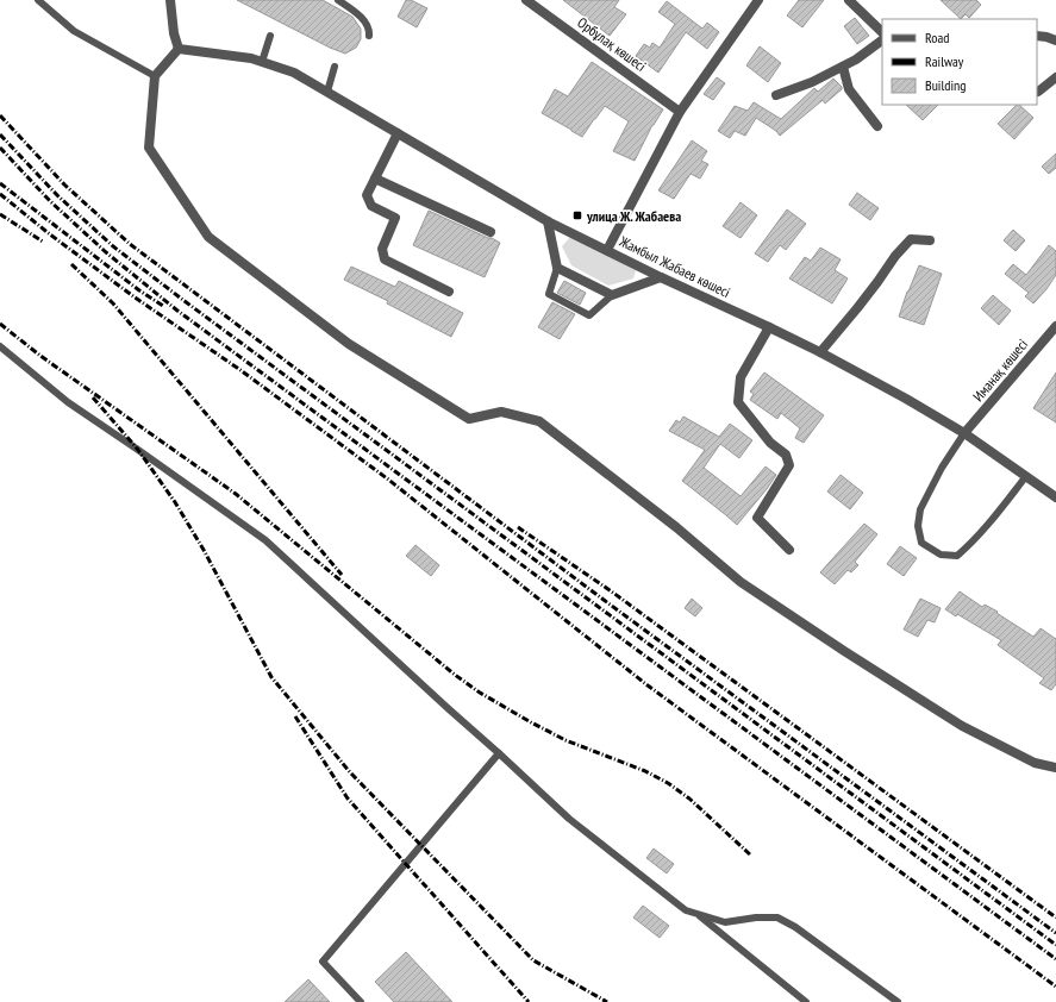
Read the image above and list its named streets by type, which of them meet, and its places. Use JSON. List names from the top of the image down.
{
  "streets": {
    "street": ["Орбұлақ көшесі", "Жамбыл Жабаев көшесі", "Иманақ көшесі"]
  },
  "crossings": [
    ["Жамбыл Жабаев көшесі", "Иманақ көшесі"]
  ],
  "places": {
    "transit": ["улица Ж. Жабаева"]
  },
  "legend": ["Road", "Railway", "Building"]
}
